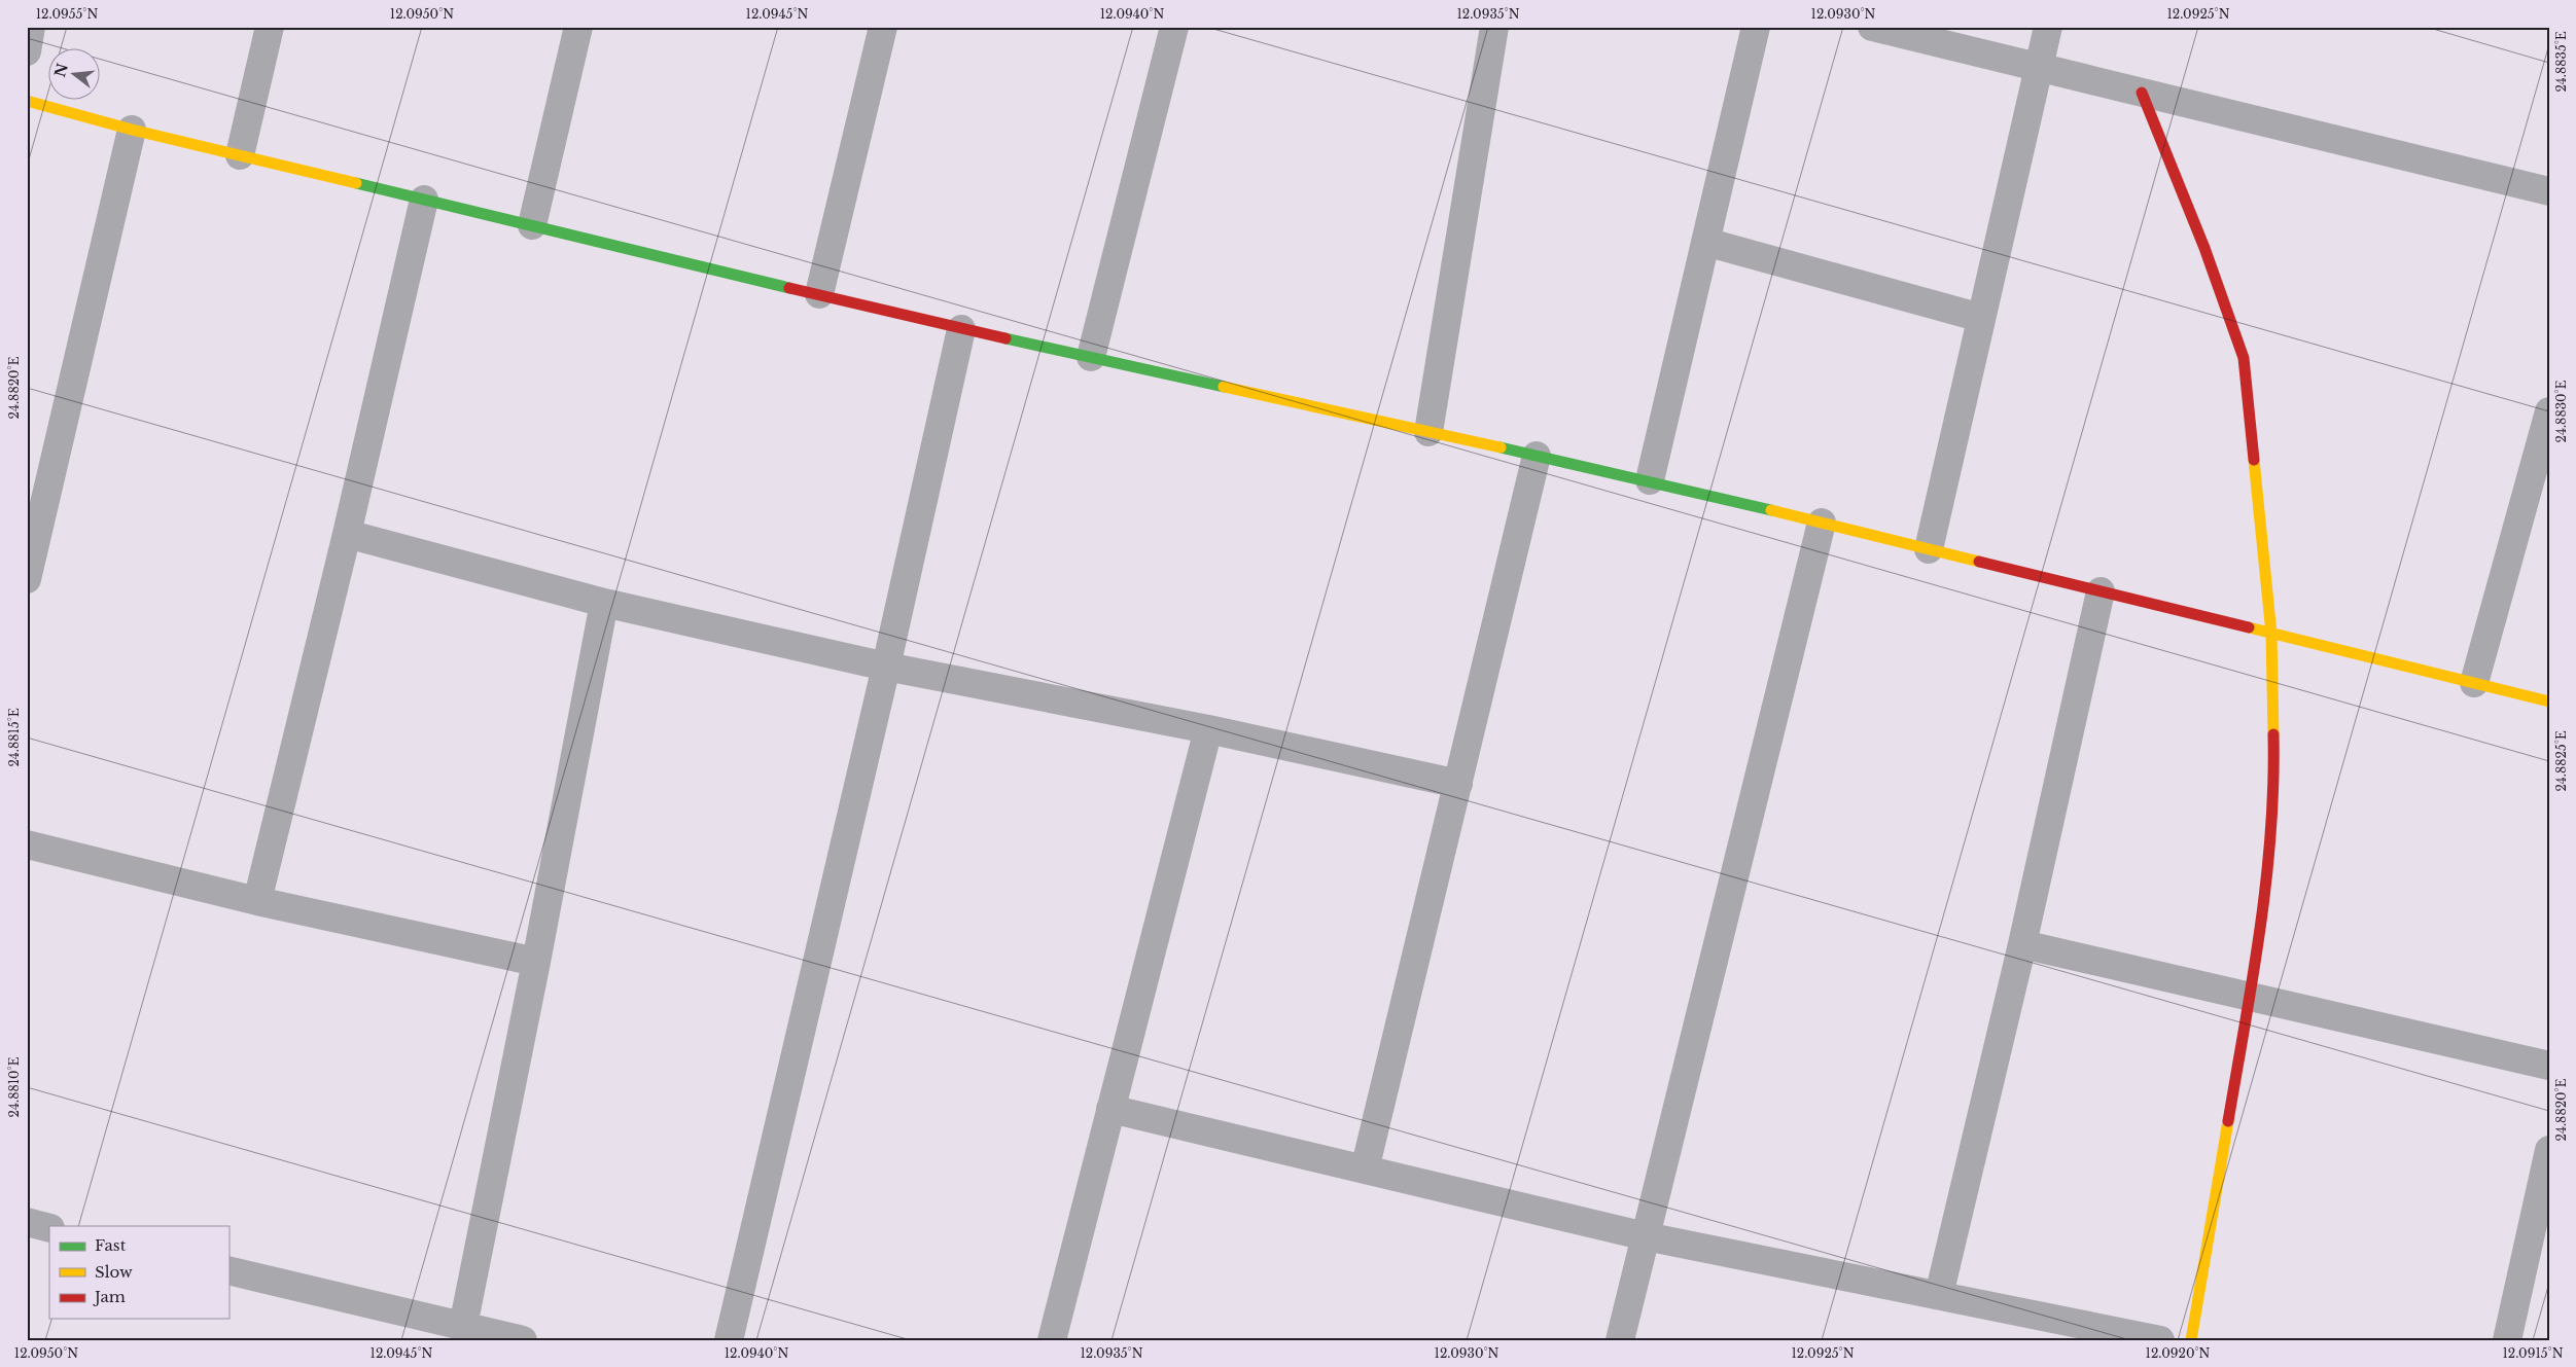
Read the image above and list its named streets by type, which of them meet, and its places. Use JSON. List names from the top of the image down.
{
  "legend": ["Fast", "Slow", "Jam"],
  "north": "left",
  "coordinates": [
    "12.0955°N",
    "12.0950°N",
    "12.0945°N",
    "12.0940°N",
    "12.0935°N",
    "12.0930°N",
    "12.0925°N",
    "24.8835°E",
    "24.8820°E",
    "24.8830°E",
    "24.8815°E",
    "24.8825°E",
    "24.8810°E",
    "12.0920°N",
    "12.0915°N"
  ]
}
